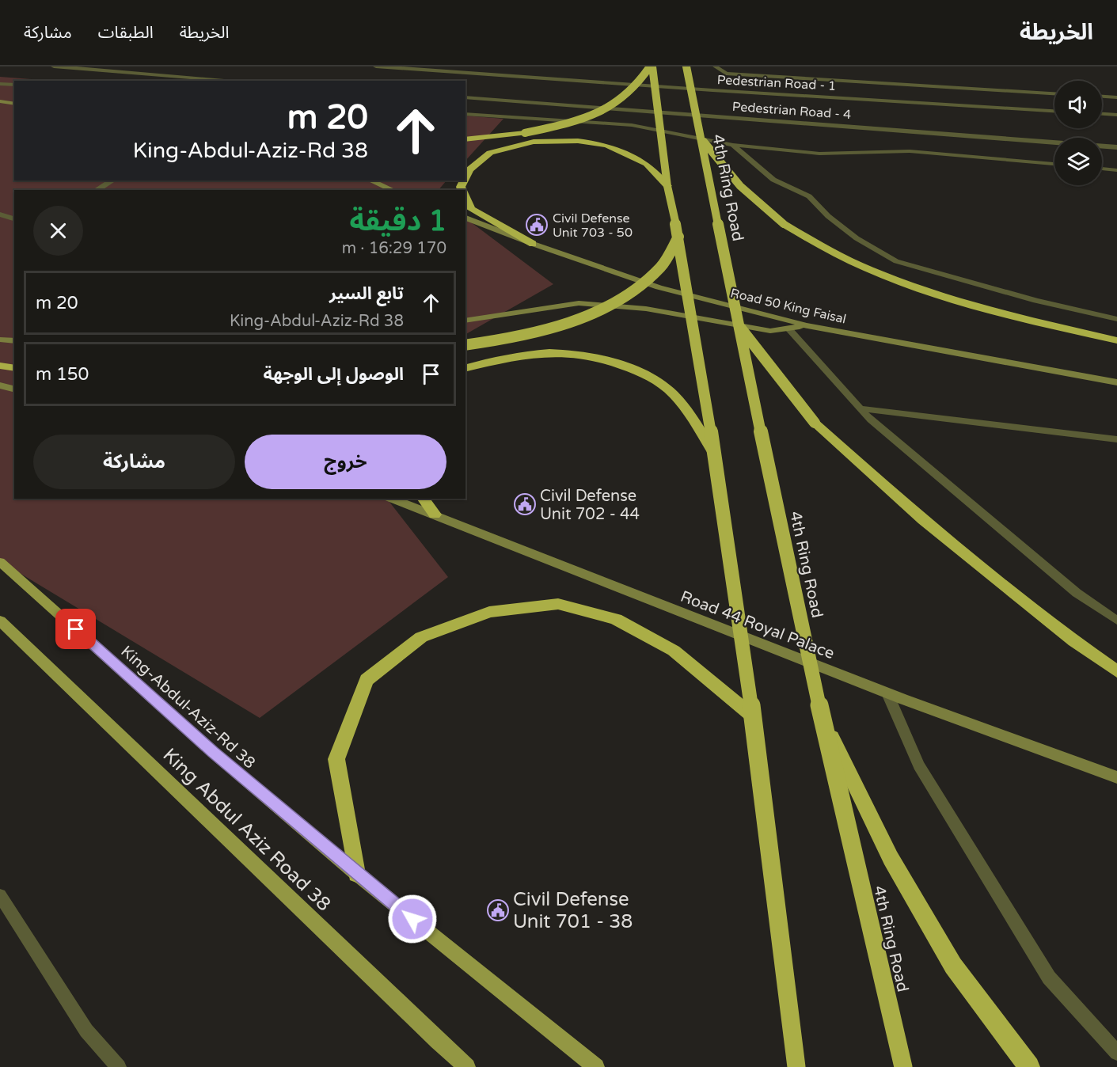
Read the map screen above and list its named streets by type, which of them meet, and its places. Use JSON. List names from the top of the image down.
{
  "streets": {
    "highway": ["4th Ring Road"],
    "main road": [
      "Road 50 King Faisal",
      "Road 44 Royal Palace",
      "King-Abdul-Aziz-Rd 38",
      "King Abdul Aziz Road 38"
    ],
    "street": ["Pedestrian Road - 1", "Pedestrian Road - 4"]
  },
  "places": {
    "public building": ["Civil Defense Unit 703 - 50", "Civil Defense Unit 702 - 44", "Civil Defense Unit 701 - 38"]
  },
  "page": {
    "header": "الخريطة",
    "nav": ["الخريطة", "الطبقات", "مشاركة"],
    "turn": ["20 m", "King-Abdul-Aziz-Rd 38"],
    "heading": ["1 دقيقة", "170 m · 16:29"],
    "list": [
      {
        "name": "تابع السير",
        "note": "King-Abdul-Aziz-Rd 38",
        "value": "20 m"
      },
      {
        "name": "الوصول إلى الوجهة",
        "value": "150 m"
      }
    ],
    "buttons": ["خروج", "مشاركة"]
  }
}
